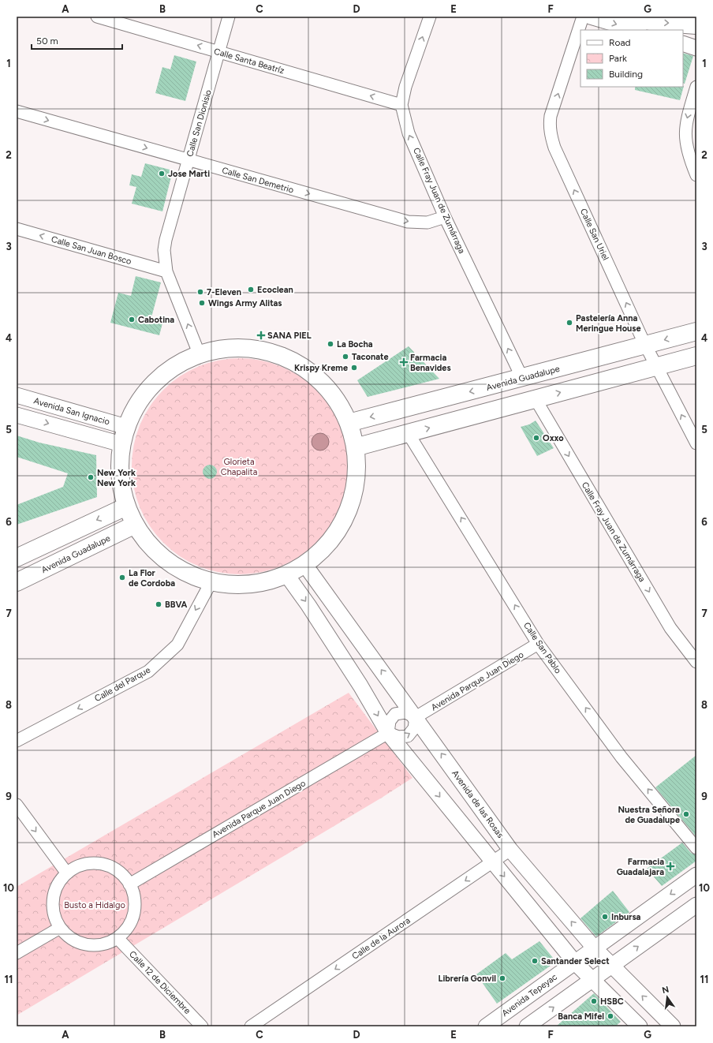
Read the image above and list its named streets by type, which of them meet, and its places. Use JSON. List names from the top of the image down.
{
  "streets": {
    "main road": ["Avenida Guadalupe"],
    "street": [
      "Calle Santa Beatríz",
      "Calle San Dionisio",
      "Calle San Demetrio",
      "Calle Fray Juan de Zumárraga",
      "Calle San Uriel",
      "Calle San Juan Bosco",
      "Avenida San Ignacio",
      "Calle San Pablo",
      "Avenida Parque Juan Diego",
      "Calle del Parque",
      "Avenida de las Rosas",
      "Calle de la Aurora",
      "Calle 12 de Diciembre",
      "Avenida Tepeyac"
    ]
  },
  "crossings": [
    ["Calle Santa Beatríz", "Calle San Dionisio"],
    ["Calle Santa Beatríz", "Calle Fray Juan de Zumárraga"],
    ["Calle San Dionisio", "Calle San Demetrio"],
    ["Calle San Dionisio", "Calle San Juan Bosco"],
    ["Calle San Demetrio", "Calle Fray Juan de Zumárraga"],
    ["Calle Fray Juan de Zumárraga", "Avenida Guadalupe"],
    ["Calle San Uriel", "Avenida Guadalupe"],
    ["Calle San Pablo", "Avenida Parque Juan Diego"],
    ["Avenida Parque Juan Diego", "Avenida de las Rosas"],
    ["Avenida Parque Juan Diego", "Calle 12 de Diciembre"],
    ["Avenida de las Rosas", "Calle de la Aurora"],
    ["Avenida de las Rosas", "Avenida Tepeyac"]
  ],
  "one_way": [
    "Calle Santa Beatríz",
    "Calle San Demetrio",
    "Calle San Uriel",
    "Calle San Juan Bosco",
    "Calle San Pablo",
    "Calle del Parque",
    "Calle de la Aurora"
  ],
  "parks": ["Glorieta Chapalita", "Busto a Hidalgo"],
  "places": {
    "other": [
      "Jose Marti",
      "Ecoclean",
      "7-Eleven",
      "Wings Army Alitas",
      "Cabotina",
      "Pastelería Anna Meringue House",
      "La Bocha",
      "Taconate",
      "Krispy Kreme",
      "Oxxo",
      "New York New York",
      "La Flor de Cordoba",
      "BBVA",
      "Nuestra Señora de Guadalupe",
      "Inbursa",
      "Santander Select",
      "Librería Gonvil",
      "HSBC",
      "Banca Mifel"
    ],
    "health": ["SANA PIEL", "Farmacia Benavides", "Farmacia Guadalajara"]
  },
  "legend": ["Road", "Park", "Building"],
  "scale_bar": "50 m",
  "north": "top",
  "grid": {
    "columns": [
      "A",
      "B",
      "C",
      "D",
      "E",
      "F",
      "G"
    ],
    "rows": [
      "1",
      "2",
      "3",
      "4",
      "5",
      "6",
      "7",
      "8",
      "9",
      "10",
      "11"
    ]
  }
}
